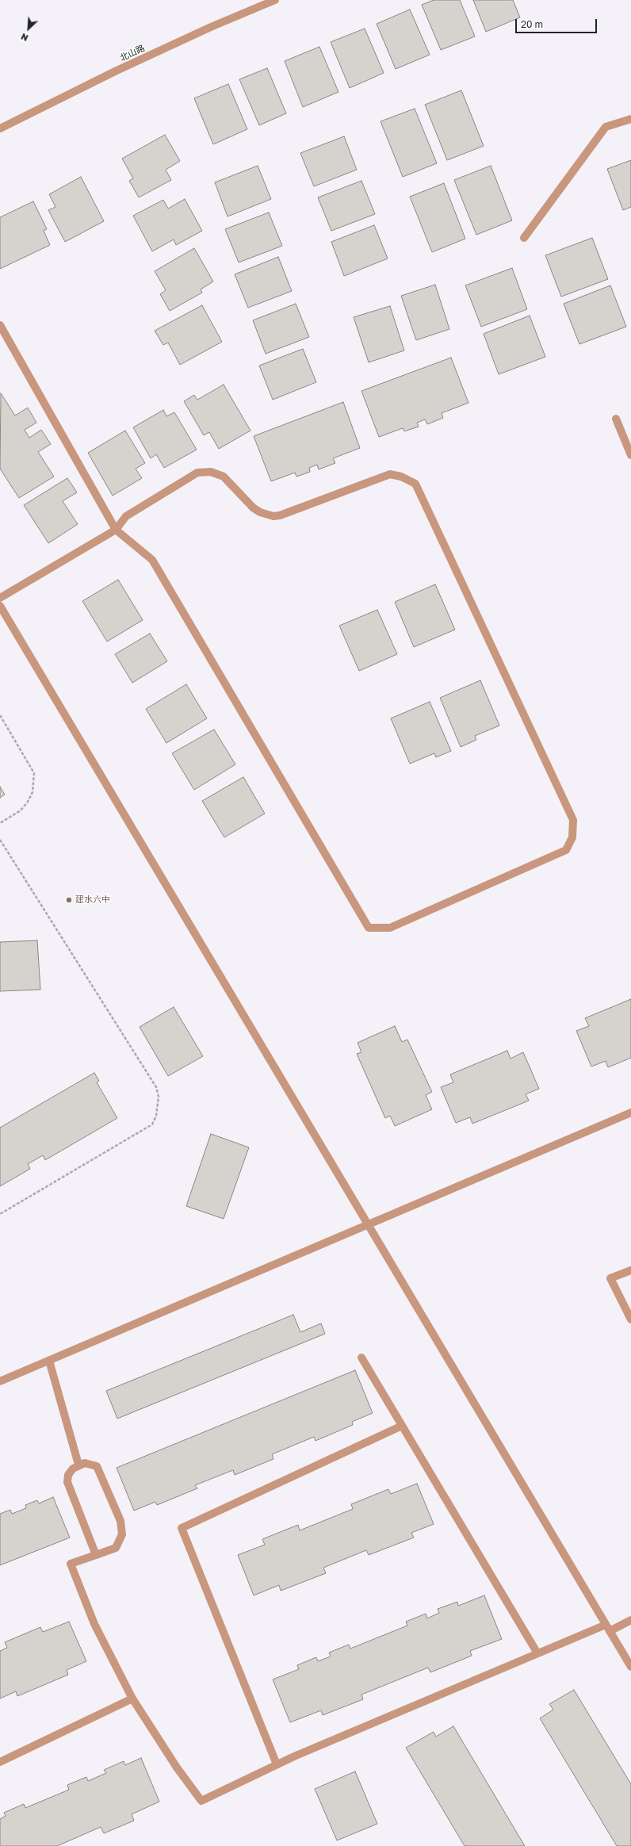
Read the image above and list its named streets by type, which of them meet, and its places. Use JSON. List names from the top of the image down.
{
  "streets": {
    "street": ["北山路"]
  },
  "places": ["建水六中"],
  "scale_bar": "20 m",
  "north": "bottom left"
}
